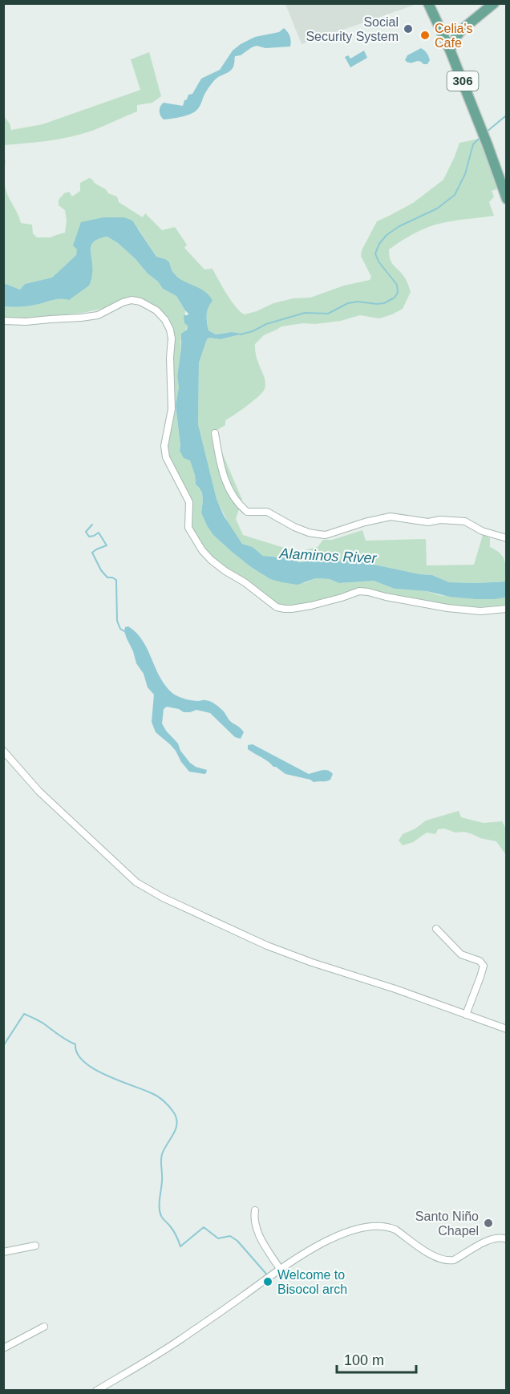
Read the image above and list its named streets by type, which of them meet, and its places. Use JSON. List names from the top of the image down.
{
  "streets": {
    "main road": ["306"]
  },
  "water": ["Alaminos River"],
  "places": [
    "Social Security System",
    "Celia's Cafe",
    "Santo Niño Chapel",
    "Welcome to Bisocol arch"
  ],
  "scale_bar": "100 m"
}
